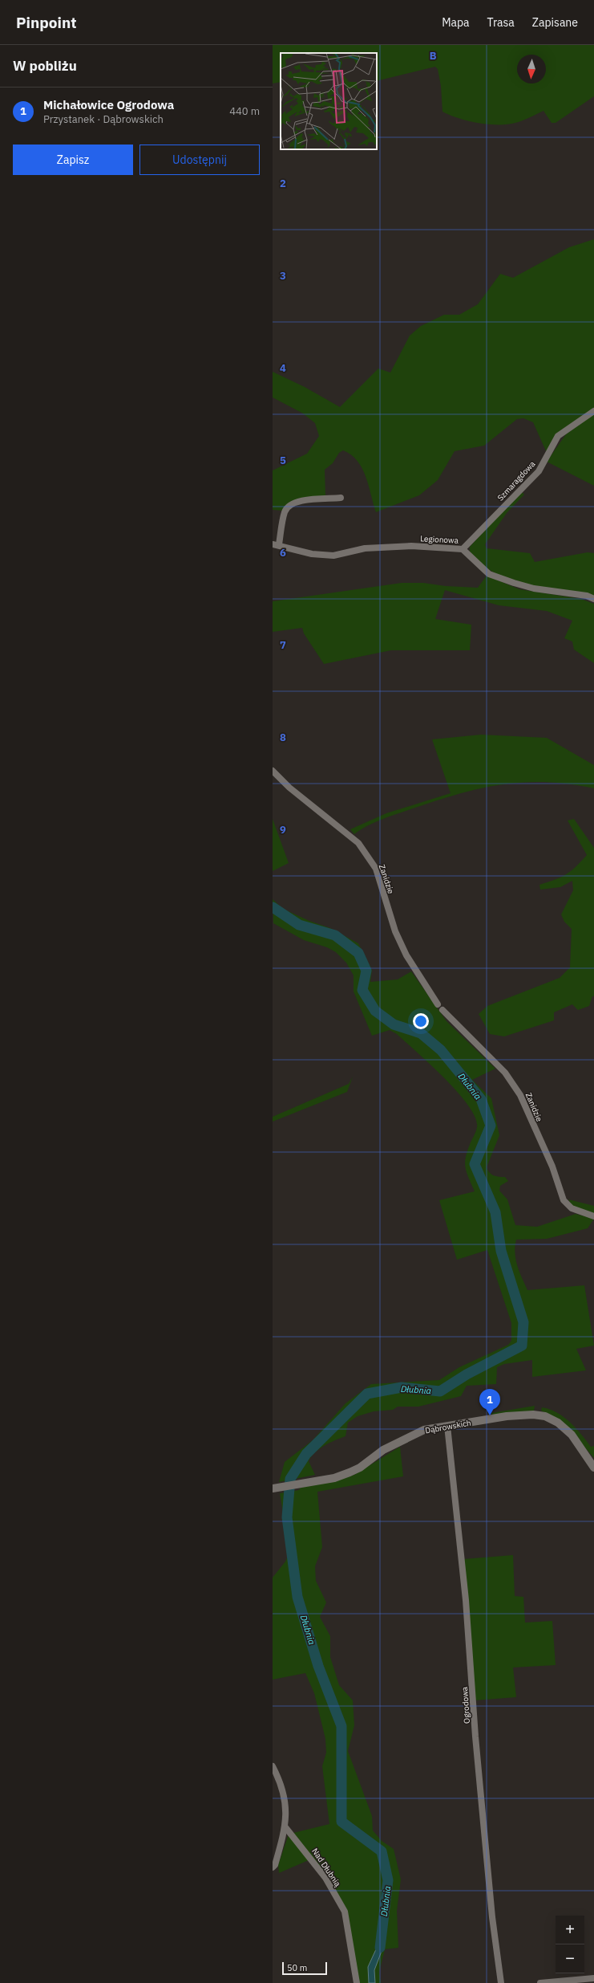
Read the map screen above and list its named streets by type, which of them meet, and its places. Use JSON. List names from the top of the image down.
{
  "streets": {
    "street": [
      "Szmaragdowa",
      "Legionowa",
      "Zanidzie",
      "Dąbrowskich",
      "Ogrodowa",
      "Nad Dłubnią"
    ]
  },
  "crossings": [
    ["Szmaragdowa", "Legionowa"],
    ["Dąbrowskich", "Ogrodowa"]
  ],
  "water": ["Dłubnia"],
  "scale_bar": "50 m",
  "north": "bottom",
  "page": {
    "header": "Pinpoint",
    "nav": ["Mapa", "Trasa", "Zapisane"],
    "heading": "W pobliżu",
    "list": [
      {
        "mark": "1",
        "name": "Michałowice Ogrodowa",
        "note": "Przystanek · Dąbrowskich",
        "value": "440 m"
      }
    ],
    "buttons": ["Zapisz", "Udostępnij"],
    "pins": "1",
    "map_buttons": ["+", "−"],
    "scale": "50 m"
  },
  "grid": {
    "columns": ["B"],
    "rows": [
      "2",
      "3",
      "4",
      "5",
      "6",
      "7",
      "8",
      "9"
    ]
  }
}
